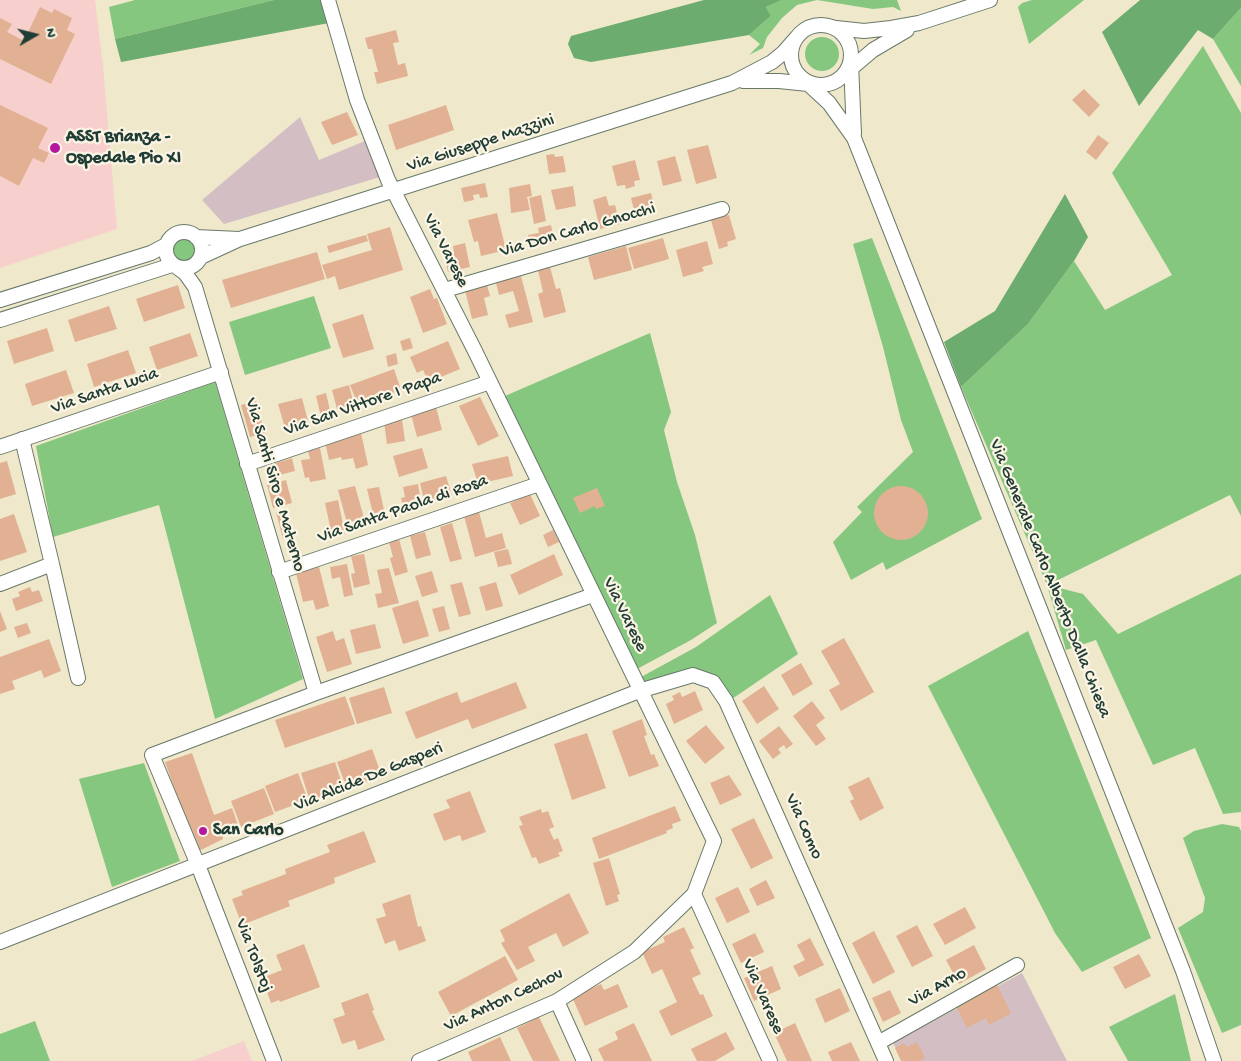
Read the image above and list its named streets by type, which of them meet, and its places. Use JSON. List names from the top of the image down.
{
  "streets": {
    "street": [
      "Via Giuseppe Mazzini",
      "Via Don Carlo Gnocchi",
      "Via Varese",
      "Via Santa Lucia",
      "Via San Vittore I Papa",
      "Via Santi Siro e Materno",
      "Via Santa Paola di Rosa",
      "Via Generale Carlo Alberto Dalla Chiesa",
      "Via Alcide De Gasperi",
      "Via Como",
      "Via Tolstoj",
      "Via Arno",
      "Via Anton Cechov"
    ]
  },
  "crossings": [
    ["Via Giuseppe Mazzini", "Via Varese"],
    ["Via Giuseppe Mazzini", "Via Santi Siro e Materno"],
    ["Via Giuseppe Mazzini", "Via Generale Carlo Alberto Dalla Chiesa"],
    ["Via Don Carlo Gnocchi", "Via Varese"],
    ["Via Varese", "Via San Vittore I Papa"],
    ["Via Varese", "Via Santa Paola di Rosa"],
    ["Via Varese", "Via Alcide De Gasperi"],
    ["Via Varese", "Via Como"],
    ["Via Varese", "Via Anton Cechov"],
    ["Via Santa Lucia", "Via Santi Siro e Materno"],
    ["Via San Vittore I Papa", "Via Santi Siro e Materno"],
    ["Via Santi Siro e Materno", "Via Santa Paola di Rosa"],
    ["Via Alcide De Gasperi", "Via Como"],
    ["Via Alcide De Gasperi", "Via Tolstoj"],
    ["Via Como", "Via Arno"]
  ],
  "places": ["ASST Brianza - Ospedale Pio XI", "San Carlo"],
  "north": "right"
}
